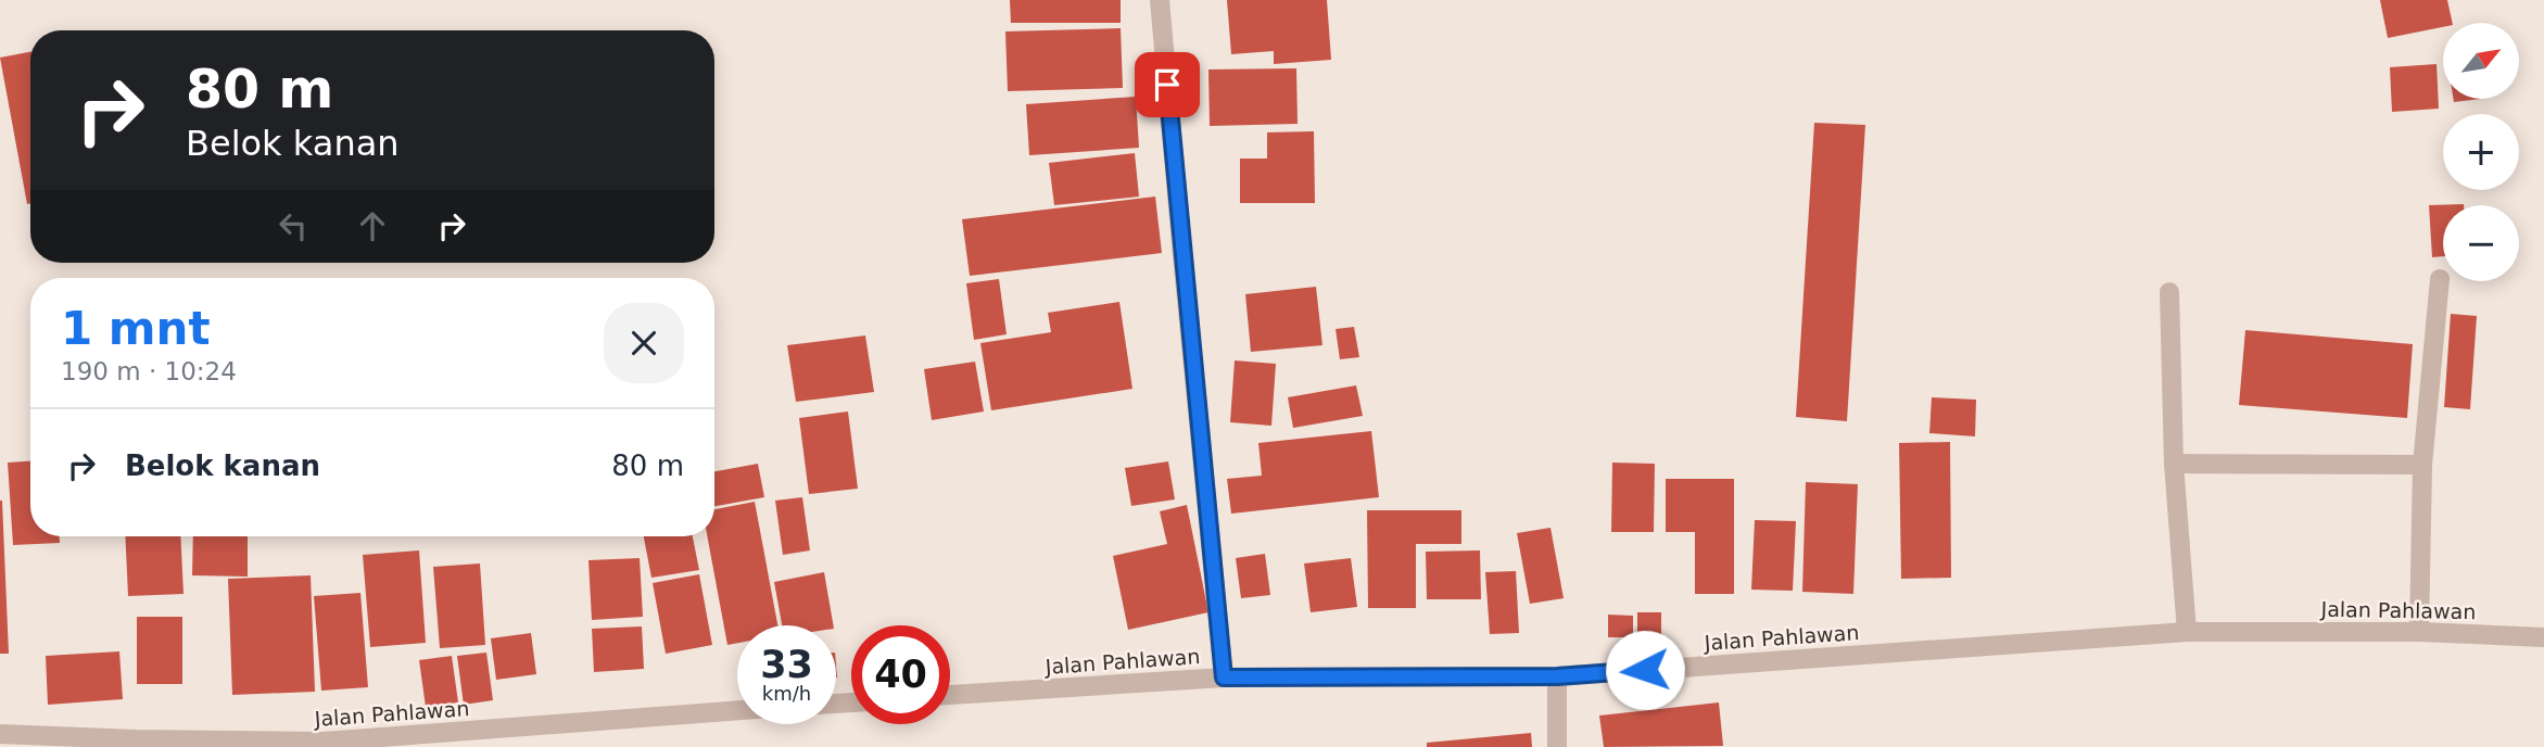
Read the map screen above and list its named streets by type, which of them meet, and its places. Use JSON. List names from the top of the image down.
{
  "streets": {
    "street": ["Jalan Pahlawan"]
  },
  "north": "top right",
  "page": {
    "map_buttons": ["+", "−"],
    "turn": ["80 m", "Belok kanan"],
    "heading": ["1 mnt", "190 m · 10:24"],
    "list": [
      {
        "name": "Belok kanan",
        "value": "80 m"
      }
    ],
    "speed": "33 km/h",
    "limit": "40"
  }
}
